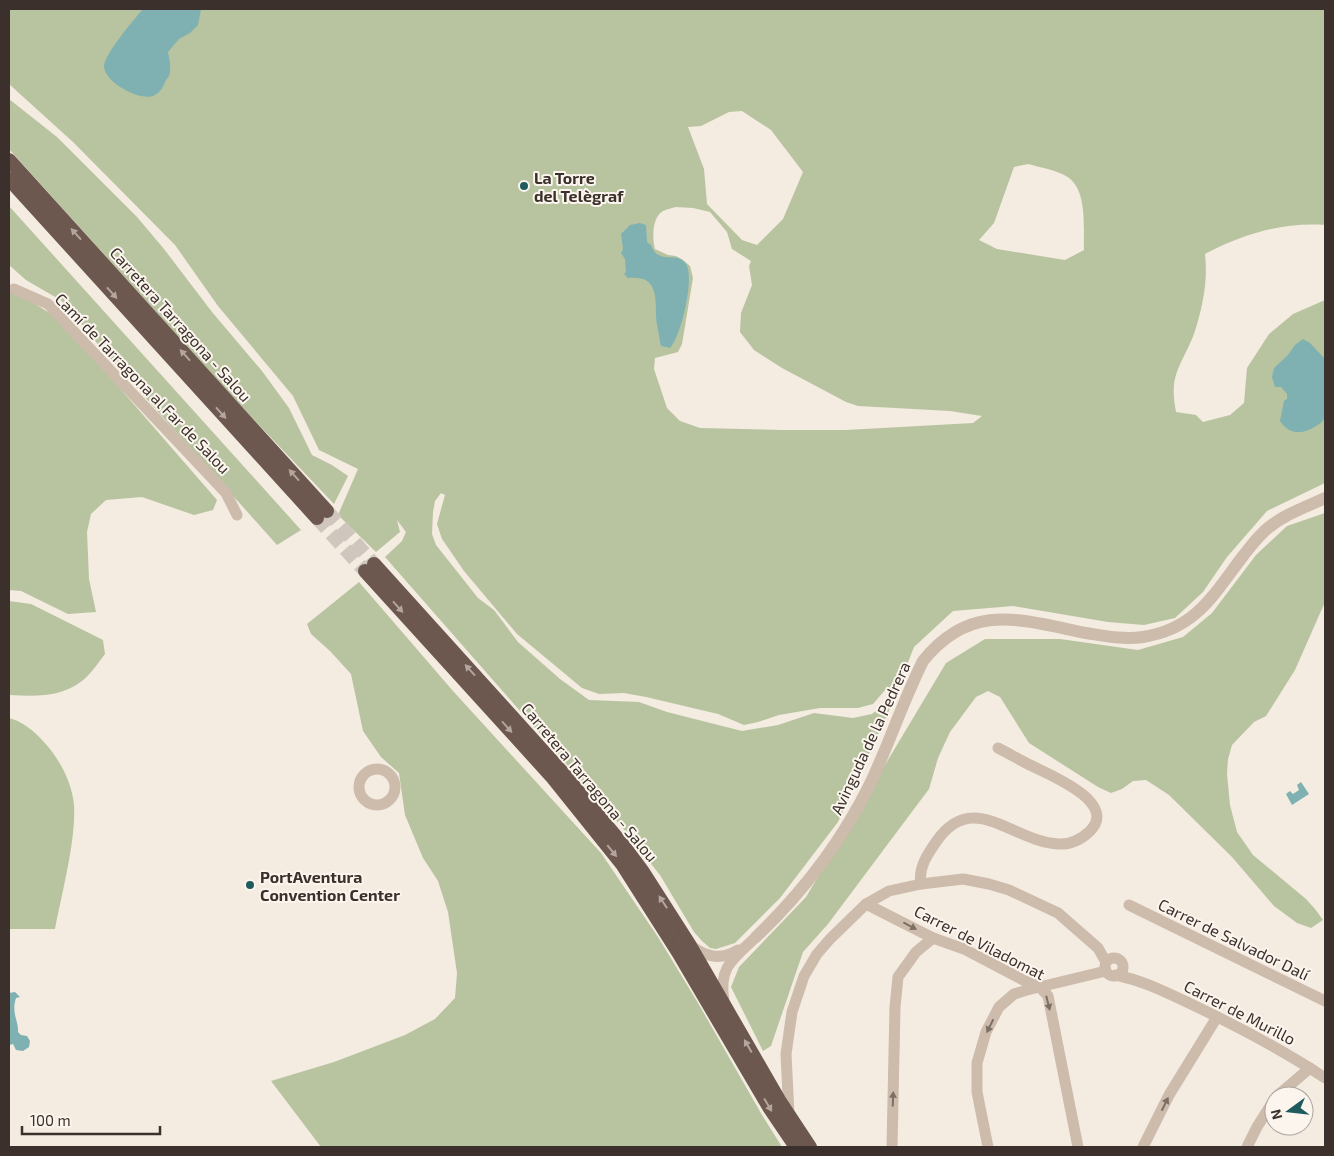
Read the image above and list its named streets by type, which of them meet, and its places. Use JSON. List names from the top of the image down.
{
  "streets": {
    "highway": ["Carretera Tarragona - Salou"],
    "street": [
      "Camí de Tarragona al Far de Salou",
      "Avinguda de la Pedrera",
      "Carrer de Salvador Dalí",
      "Carrer de Viladomat",
      "Carrer de Murillo"
    ]
  },
  "crossings": [
    ["Carretera Tarragona - Salou", "Avinguda de la Pedrera"],
    ["Carretera Tarragona - Salou", "Carrer de Murillo"],
    ["Carrer de Viladomat", "Carrer de Murillo"]
  ],
  "one_way": ["Carrer de Viladomat"],
  "places": ["La Torre del Telègraf", "PortAventura Convention Center"],
  "scale_bar": "100 m",
  "north": "left"
}
